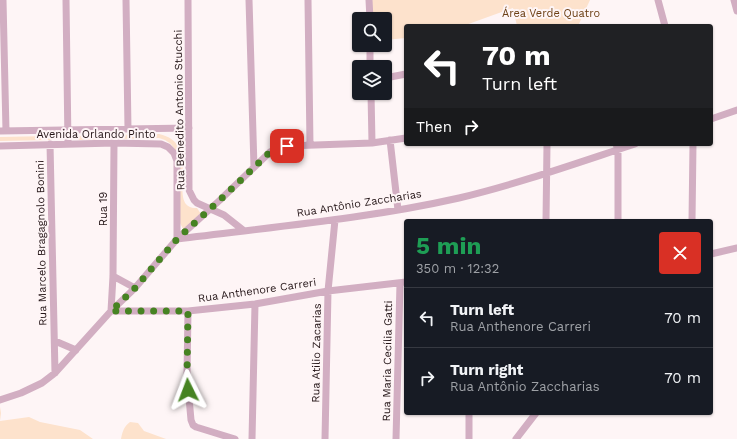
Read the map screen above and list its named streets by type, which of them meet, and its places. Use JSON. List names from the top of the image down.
{
  "streets": {
    "street": [
      "Rua Benedito Antonio Stucchi",
      "Avenida Orlando Pinto",
      "Rua Antônio Zaccharias",
      "Rua 19",
      "Rua Marcelo Bragagnolo Bonini",
      "Rua Anthenore Carreri",
      "Rua Atilio Zacarias",
      "Rua Maria Cecília Gatti"
    ]
  },
  "crossings": [
    ["Rua Benedito Antonio Stucchi", "Avenida Orlando Pinto"],
    ["Rua Benedito Antonio Stucchi", "Rua Antônio Zaccharias"],
    ["Avenida Orlando Pinto", "Rua Antônio Zaccharias"],
    ["Avenida Orlando Pinto", "Rua 19"],
    ["Avenida Orlando Pinto", "Rua Marcelo Bragagnolo Bonini"],
    ["Rua Antônio Zaccharias", "Rua Atilio Zacarias"],
    ["Rua 19", "Rua Anthenore Carreri"],
    ["Rua Anthenore Carreri", "Rua Atilio Zacarias"],
    ["Rua Anthenore Carreri", "Rua Maria Cecília Gatti"]
  ],
  "parks": ["Área Verde Quatro"],
  "page": {
    "turn": ["70 m", "Turn left"],
    "then": "Then",
    "heading": ["5 min", "350 m · 12:32"],
    "list": [
      {
        "name": "Turn left",
        "note": "Rua Anthenore Carreri",
        "value": "70 m"
      },
      {
        "name": "Turn right",
        "note": "Rua Antônio Zaccharias",
        "value": "70 m"
      }
    ]
  }
}
